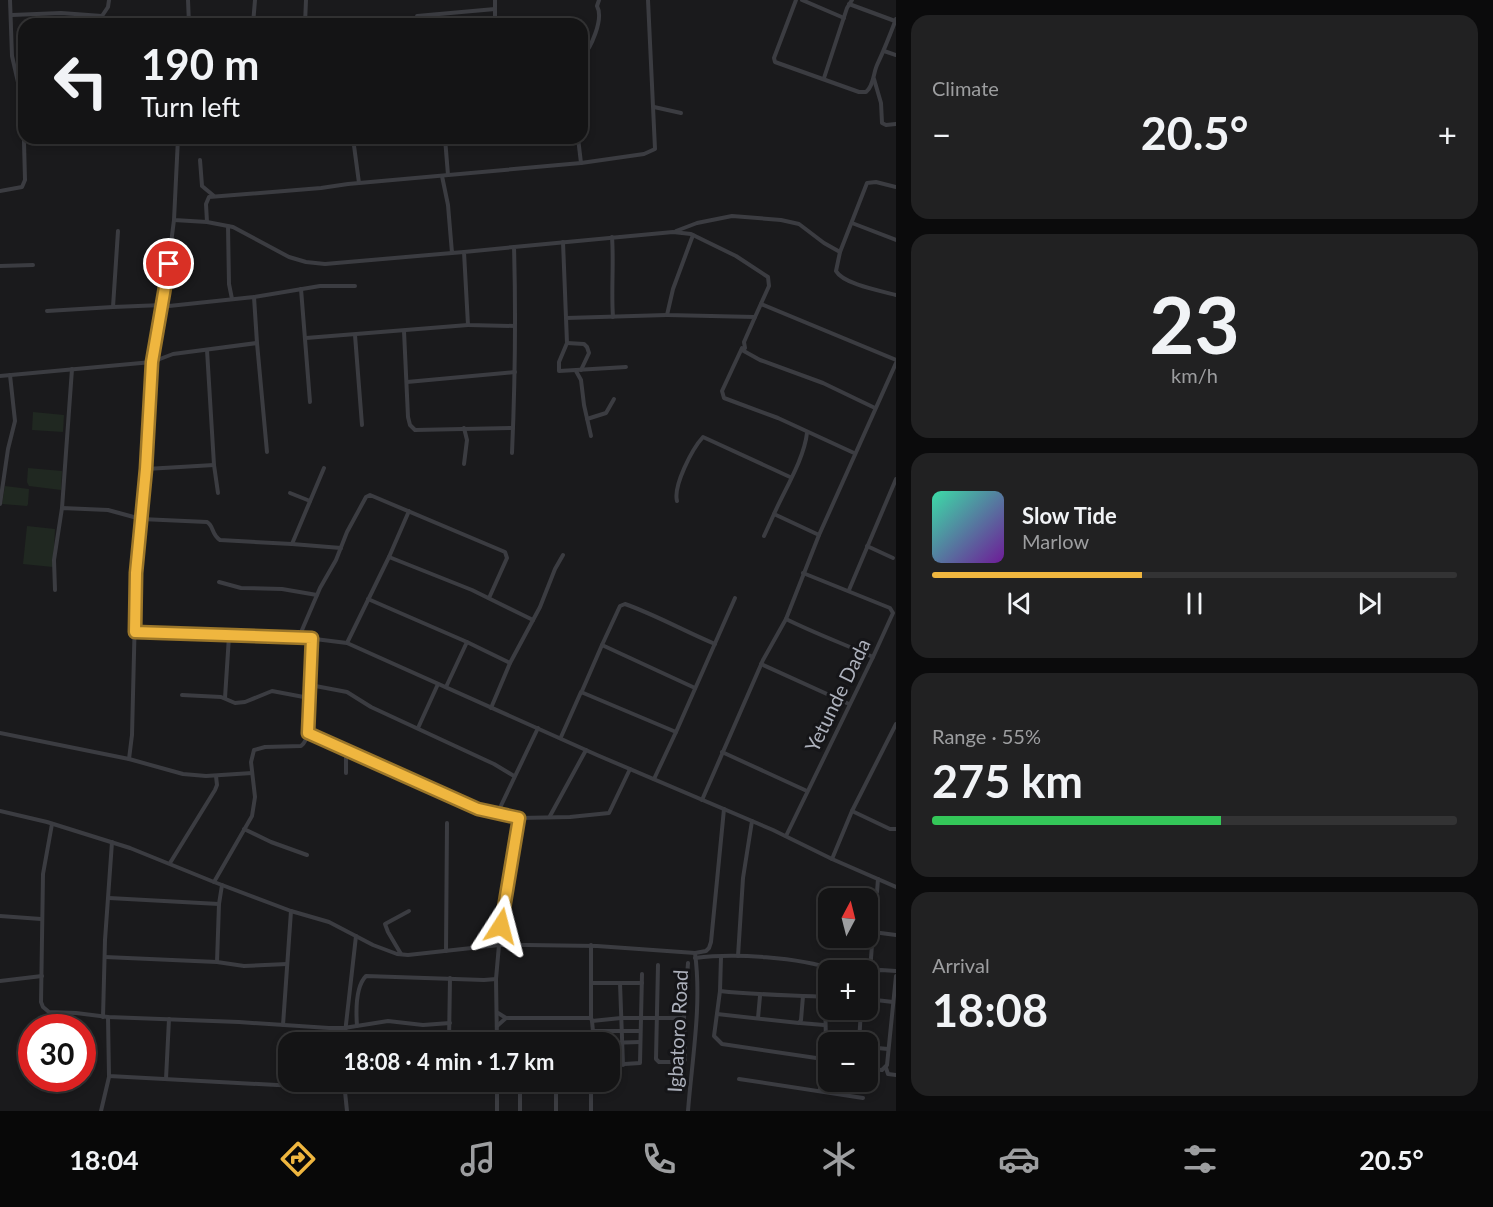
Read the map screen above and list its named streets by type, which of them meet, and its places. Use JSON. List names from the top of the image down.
{
  "streets": {
    "street": ["Yetunde Dada", "Igbatoro Road"]
  },
  "north": "top",
  "page": {
    "tile": [
      "Climate",
      ["23", "km/h"],
      ["Range · 55%", "275 km"],
      ["Arrival", "18:08"]
    ],
    "turn": ["190 m", "Turn left"],
    "heat": ["−", "20.5°", "+"],
    "song": ["Slow Tide", "Marlow"],
    "map_buttons": ["+", "−"],
    "limit": "30",
    "trip": "18:08 · 4 min · 1.7 km",
    "tabs": ["18:04", "20.5°"]
  }
}
